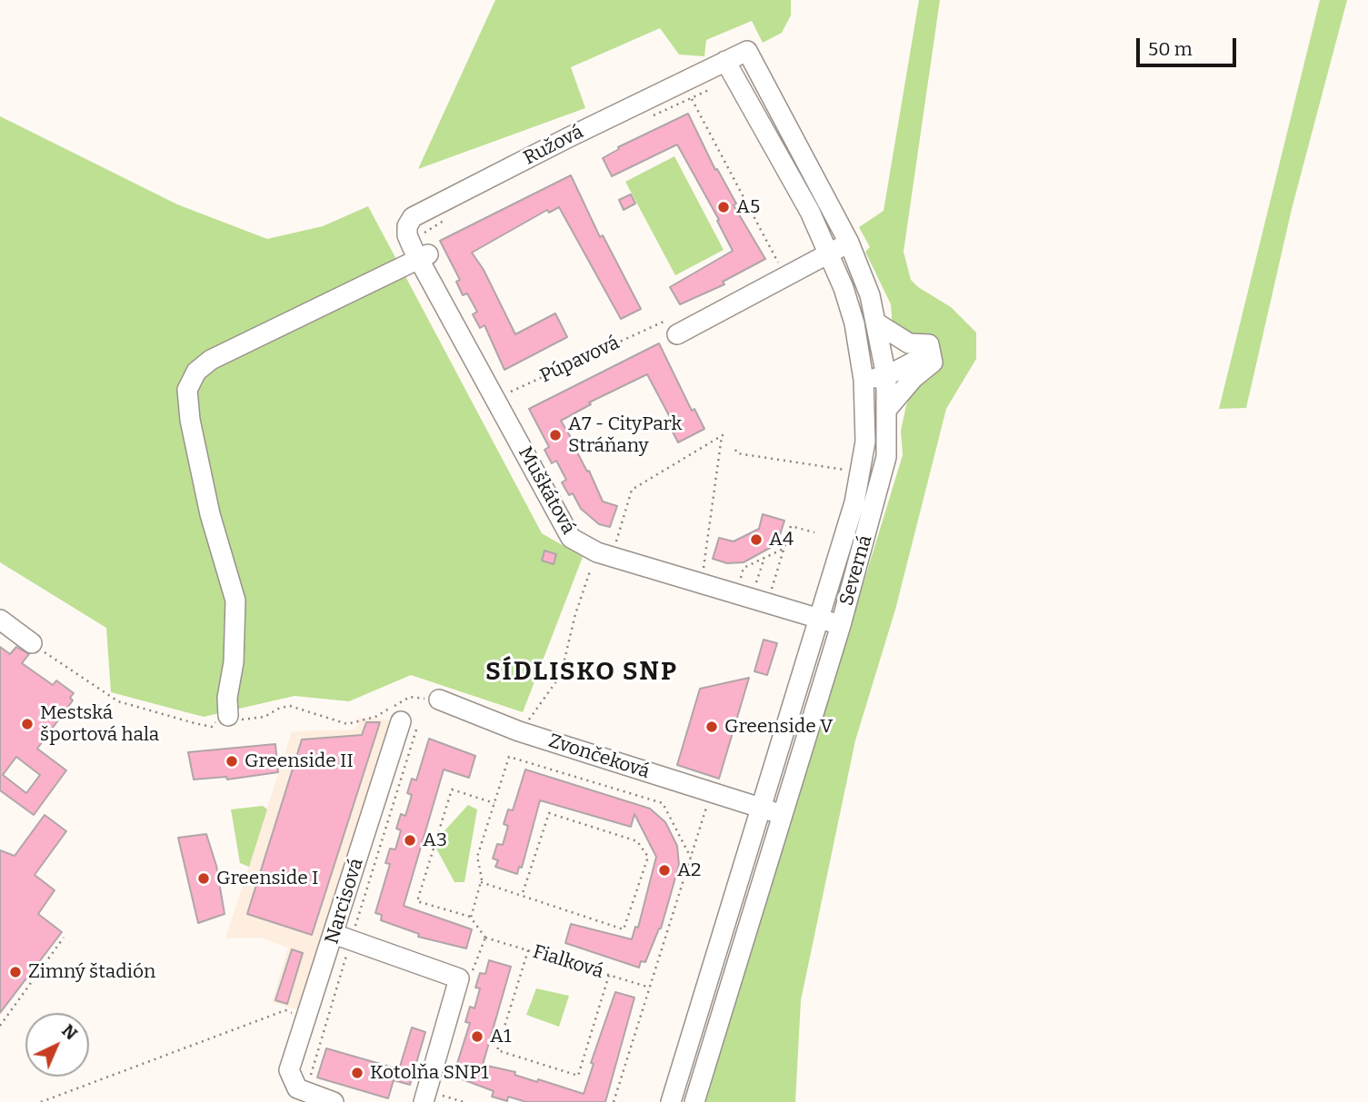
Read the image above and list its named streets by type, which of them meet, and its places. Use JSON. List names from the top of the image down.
{
  "streets": {
    "street": [
      "Ružová",
      "Muškátová",
      "Severná",
      "Zvončeková",
      "Narcisová"
    ],
    "path": ["Púpavová", "Fialková"]
  },
  "crossings": [
    ["Ružová", "Muškátová"],
    ["Ružová", "Severná"],
    ["Púpavová", "Muškátová"],
    ["Muškátová", "Severná"],
    ["Severná", "Zvončeková"]
  ],
  "districts": ["SÍDLISKO SNP"],
  "places": [
    "A5",
    "A7 - CityPark Stráňany",
    "A4",
    "Mestská športová hala",
    "Greenside V",
    "Greenside II",
    "A3",
    "A2",
    "Greenside I",
    "Zimný štadión",
    "A1",
    "Kotolňa SNP1"
  ],
  "scale_bar": "50 m",
  "north": "top right"
}
